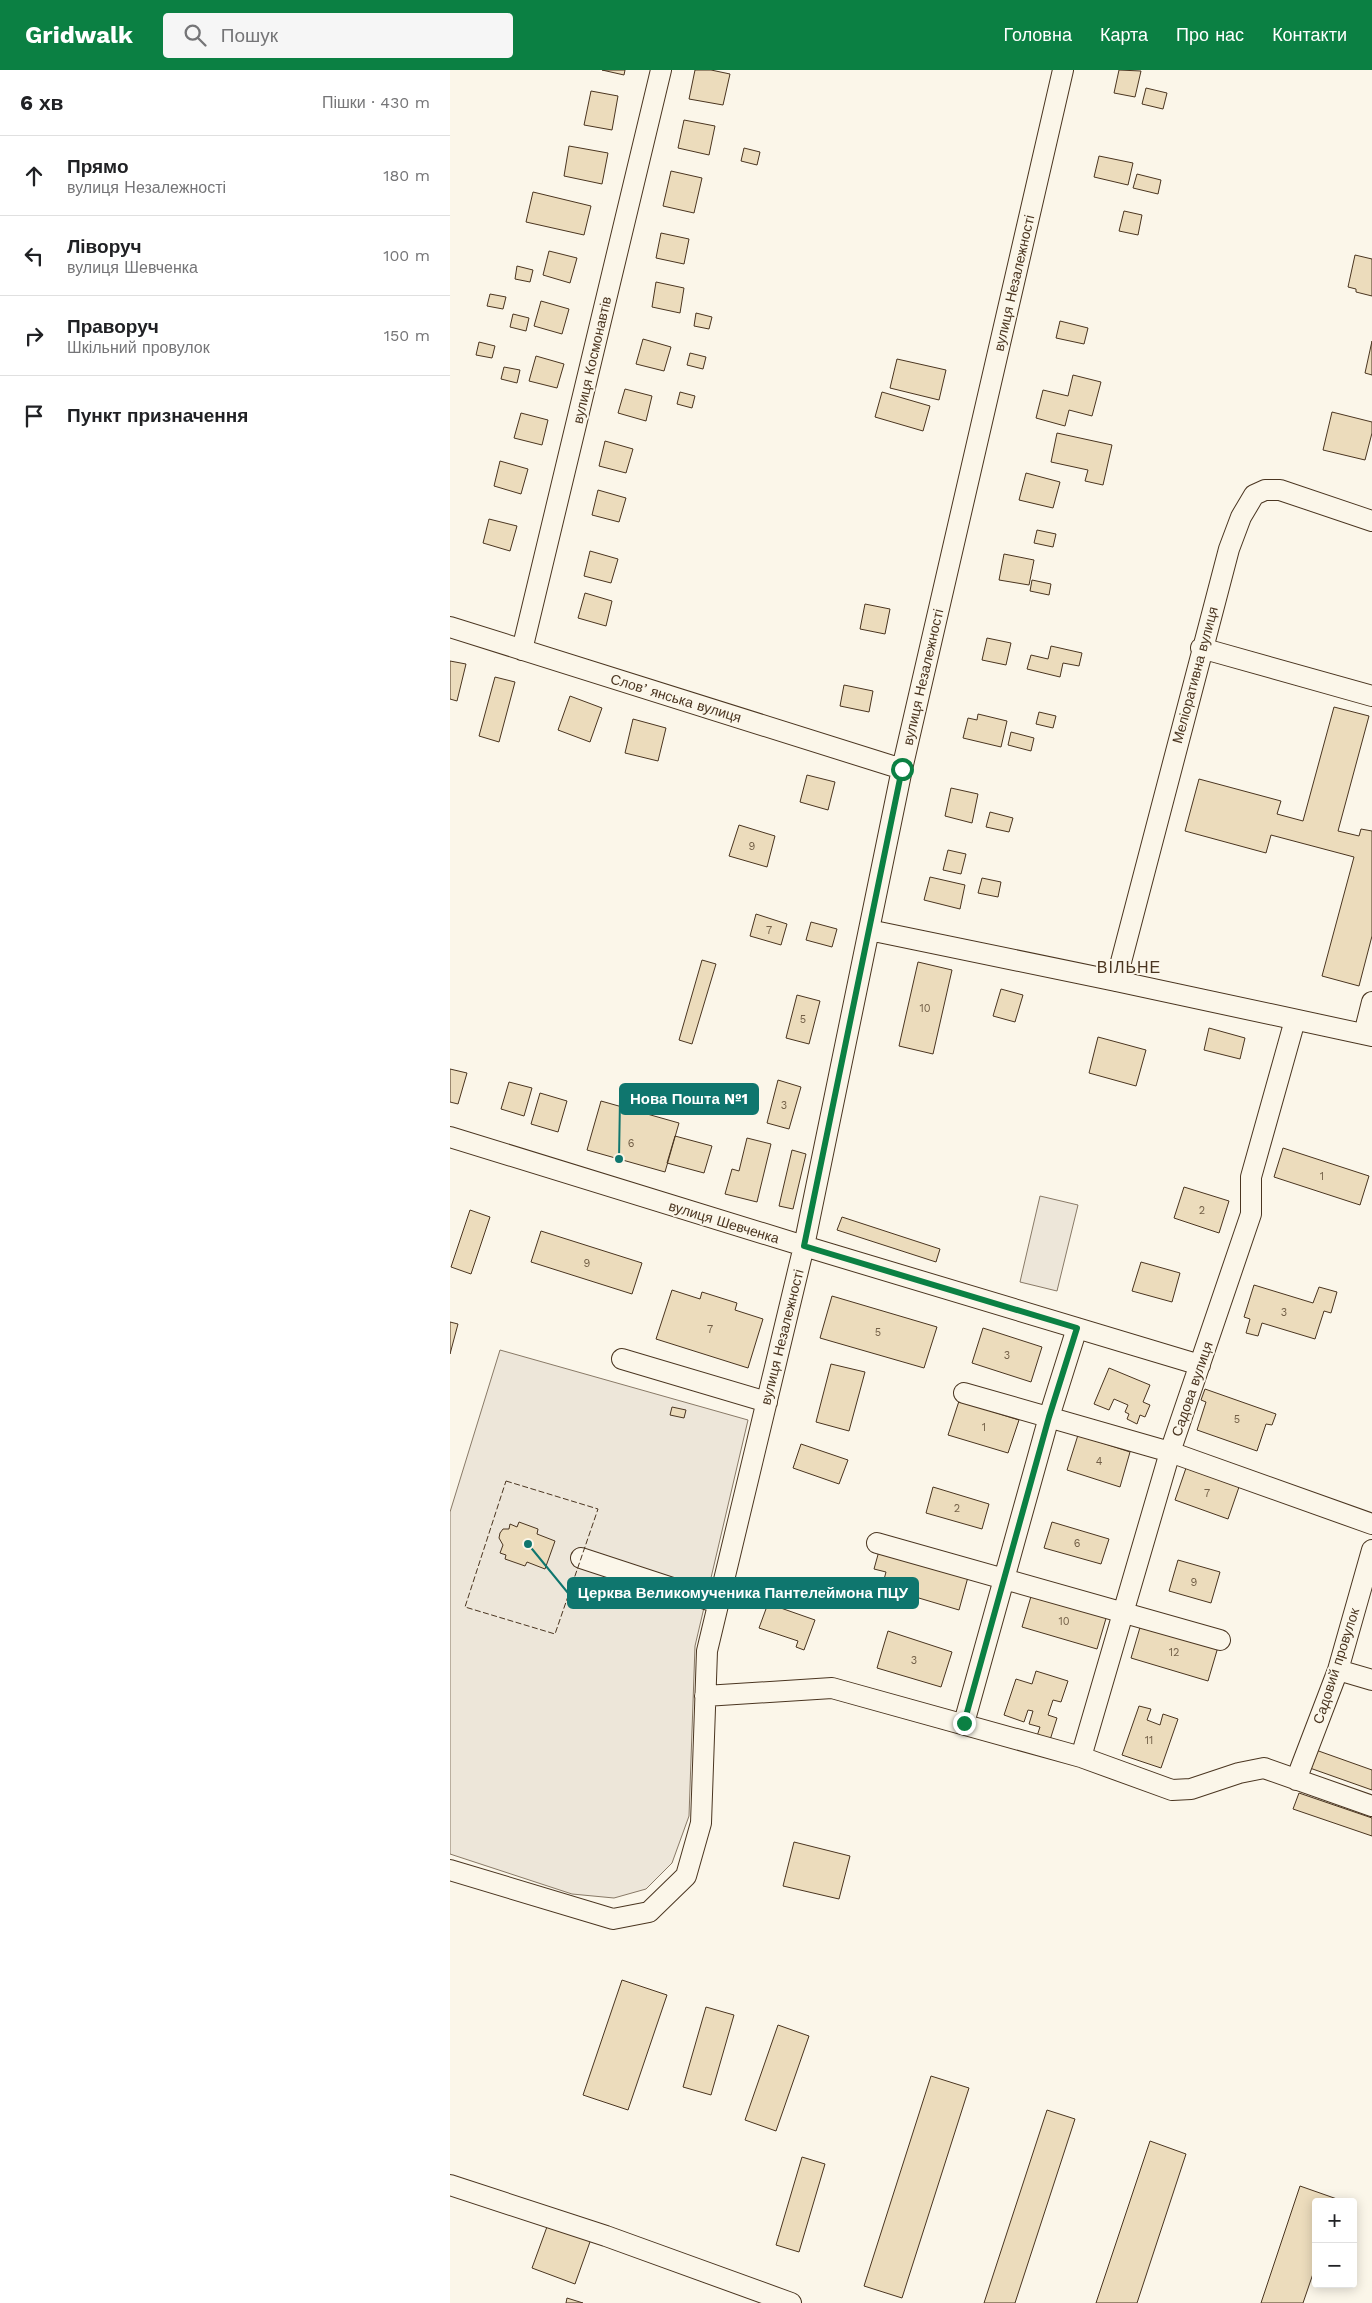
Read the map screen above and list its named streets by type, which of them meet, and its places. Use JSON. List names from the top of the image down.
{
  "streets": {
    "street": [
      "вулиця Незалежності",
      "вулиця Космонавтів",
      "Меліоративна вулиця",
      "Словʼянська вулиця",
      "вулиця Шевченка",
      "Садова вулиця",
      "Садовий провулок"
    ]
  },
  "crossings": [
    ["вулиця Незалежності", "Словʼянська вулиця"],
    ["вулиця Незалежності", "вулиця Шевченка"],
    ["вулиця Космонавтів", "Словʼянська вулиця"],
    ["вулиця Шевченка", "Садова вулиця"]
  ],
  "districts": ["ВІЛЬНЕ"],
  "places": ["Нова Пошта №1", "Церква Великомученика Пантелеймона ПЦУ"],
  "house_numbers": [
    "9",
    "7",
    "10",
    "5",
    "3",
    "6",
    "1",
    "2",
    "9",
    "3",
    "7",
    "5",
    "3",
    "5",
    "1",
    "4",
    "7",
    "2",
    "6",
    "9",
    "10",
    "12",
    "3",
    "11"
  ],
  "page": {
    "header": "Gridwalk",
    "search": "Пошук",
    "nav": [
      "Головна",
      "Карта",
      "Про нас",
      "Контакти"
    ],
    "heading": ["6 хв", "Пішки · 430 m"],
    "list": [
      ["Прямо", "вулиця Незалежності", "180 m"],
      ["Ліворуч", "вулиця Шевченка", "100 m"],
      ["Праворуч", "Шкільний провулок", "150 m"],
      "Пункт призначення"
    ],
    "map_buttons": ["+", "−"]
  }
}
